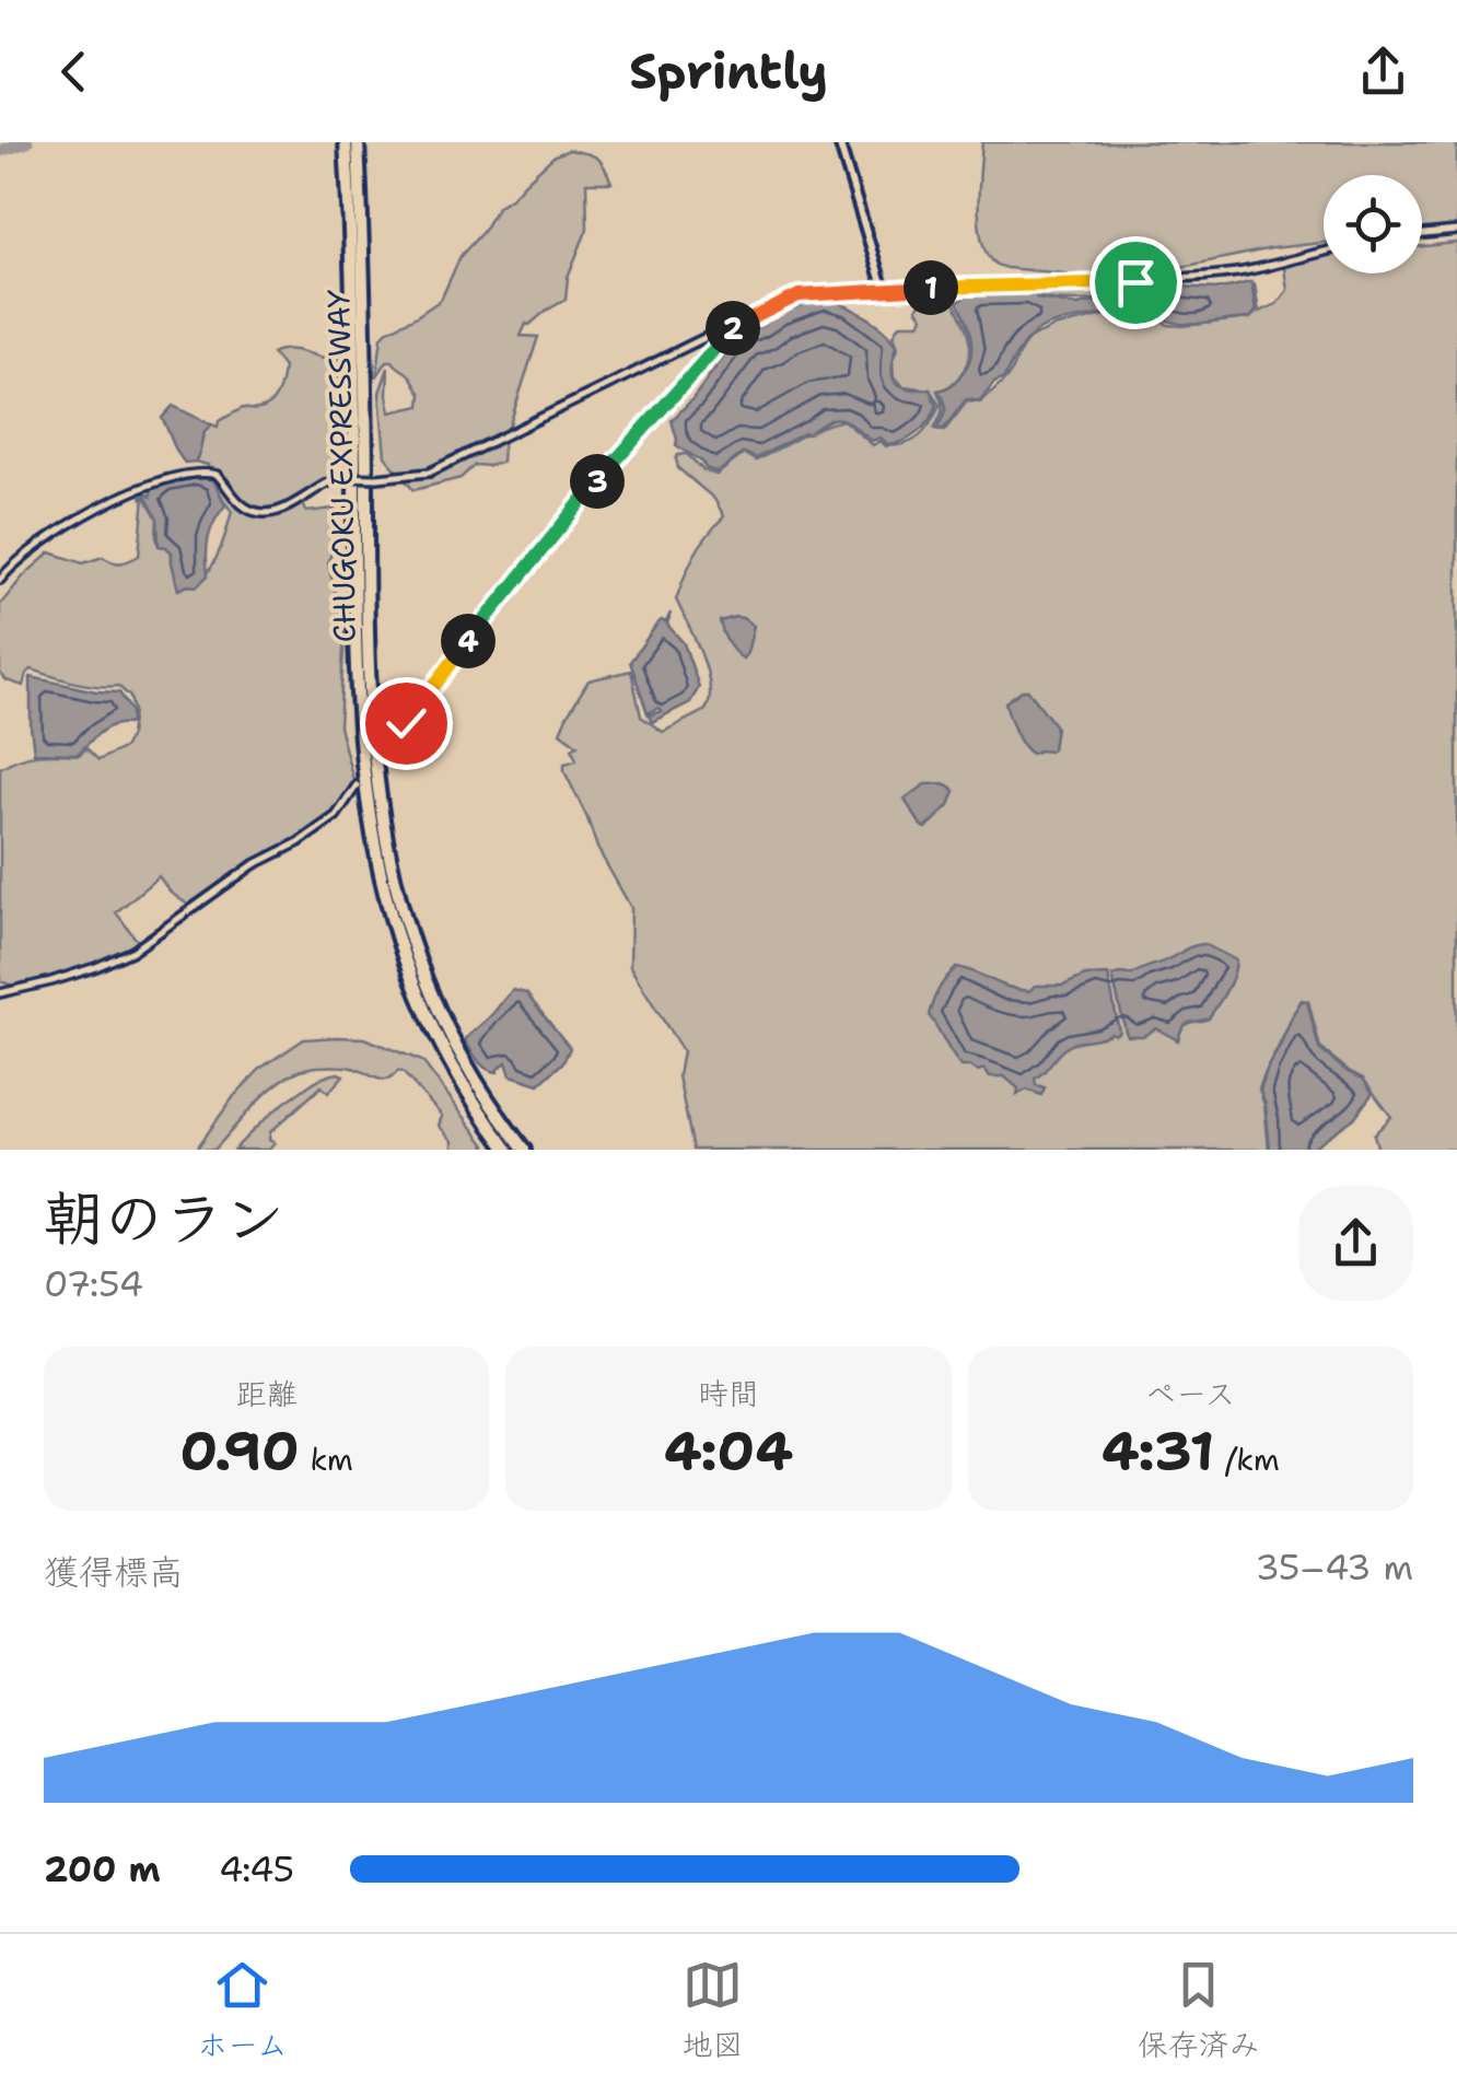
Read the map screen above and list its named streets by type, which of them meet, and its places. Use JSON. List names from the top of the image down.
{
  "streets": {
    "highway": ["CHUGOKU EXPRESSWAY"]
  },
  "page": {
    "header": "Sprintly",
    "pins": [
      "1",
      "2",
      "3",
      "4"
    ],
    "heading": ["朝のラン", "07:54"],
    "stats": [
      ["距離", "0.90 km"],
      ["時間", "4:04"],
      ["ペース", "4:31 /km"]
    ],
    "chart": ["獲得標高", "35–43 m"],
    "list": [
      {
        "name": "200 m",
        "note": "4:45"
      }
    ],
    "tabs": ["ホーム", "地図", "保存済み"]
  }
}
